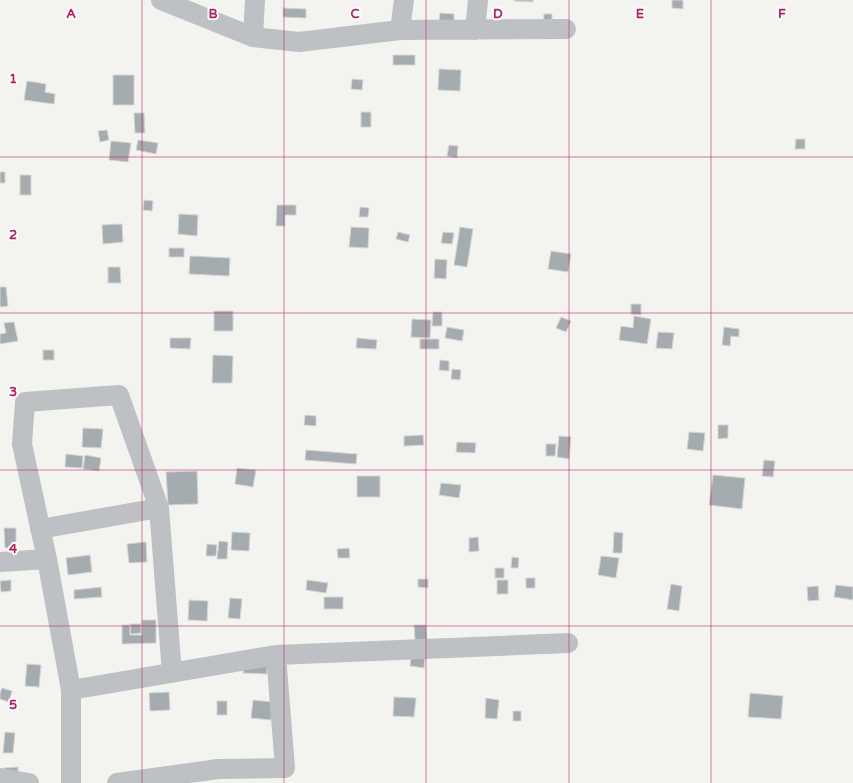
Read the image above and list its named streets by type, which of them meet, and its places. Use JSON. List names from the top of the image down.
{
  "grid": {
    "columns": [
      "A",
      "B",
      "C",
      "D",
      "E",
      "F"
    ],
    "rows": [
      "1",
      "2",
      "3",
      "4",
      "5"
    ]
  }
}
